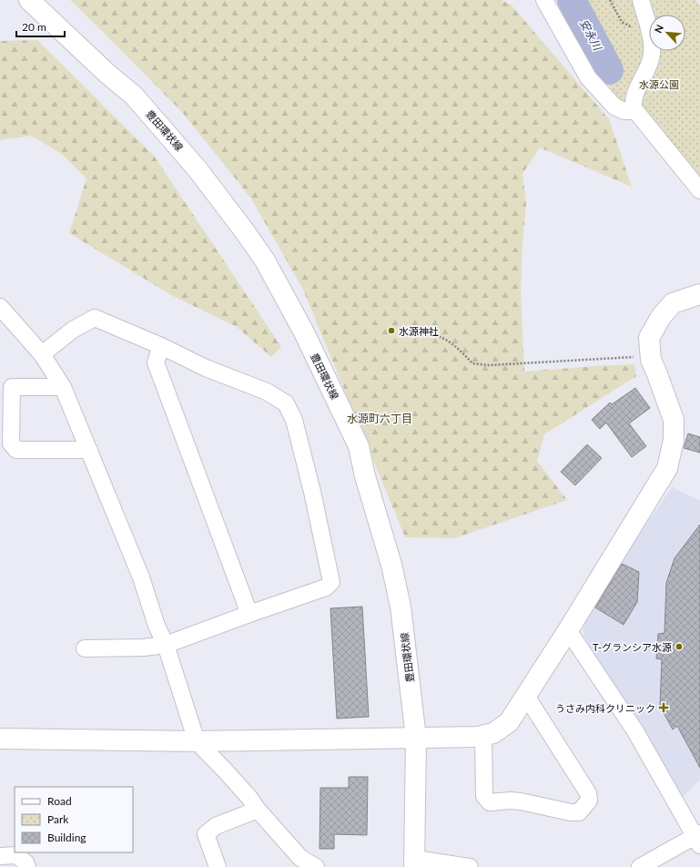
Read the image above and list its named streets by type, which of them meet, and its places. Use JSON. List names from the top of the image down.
{
  "streets": {
    "street": ["豊田環状線"]
  },
  "districts": ["水源町六丁目"],
  "water": ["安永川"],
  "parks": ["水源公園"],
  "places": {
    "other": ["水源神社", "T-グランシア水源"],
    "health": ["うさみ内科クリニック"]
  },
  "legend": ["Road", "Park", "Building"],
  "scale_bar": "20 m",
  "north": "top left"
}
